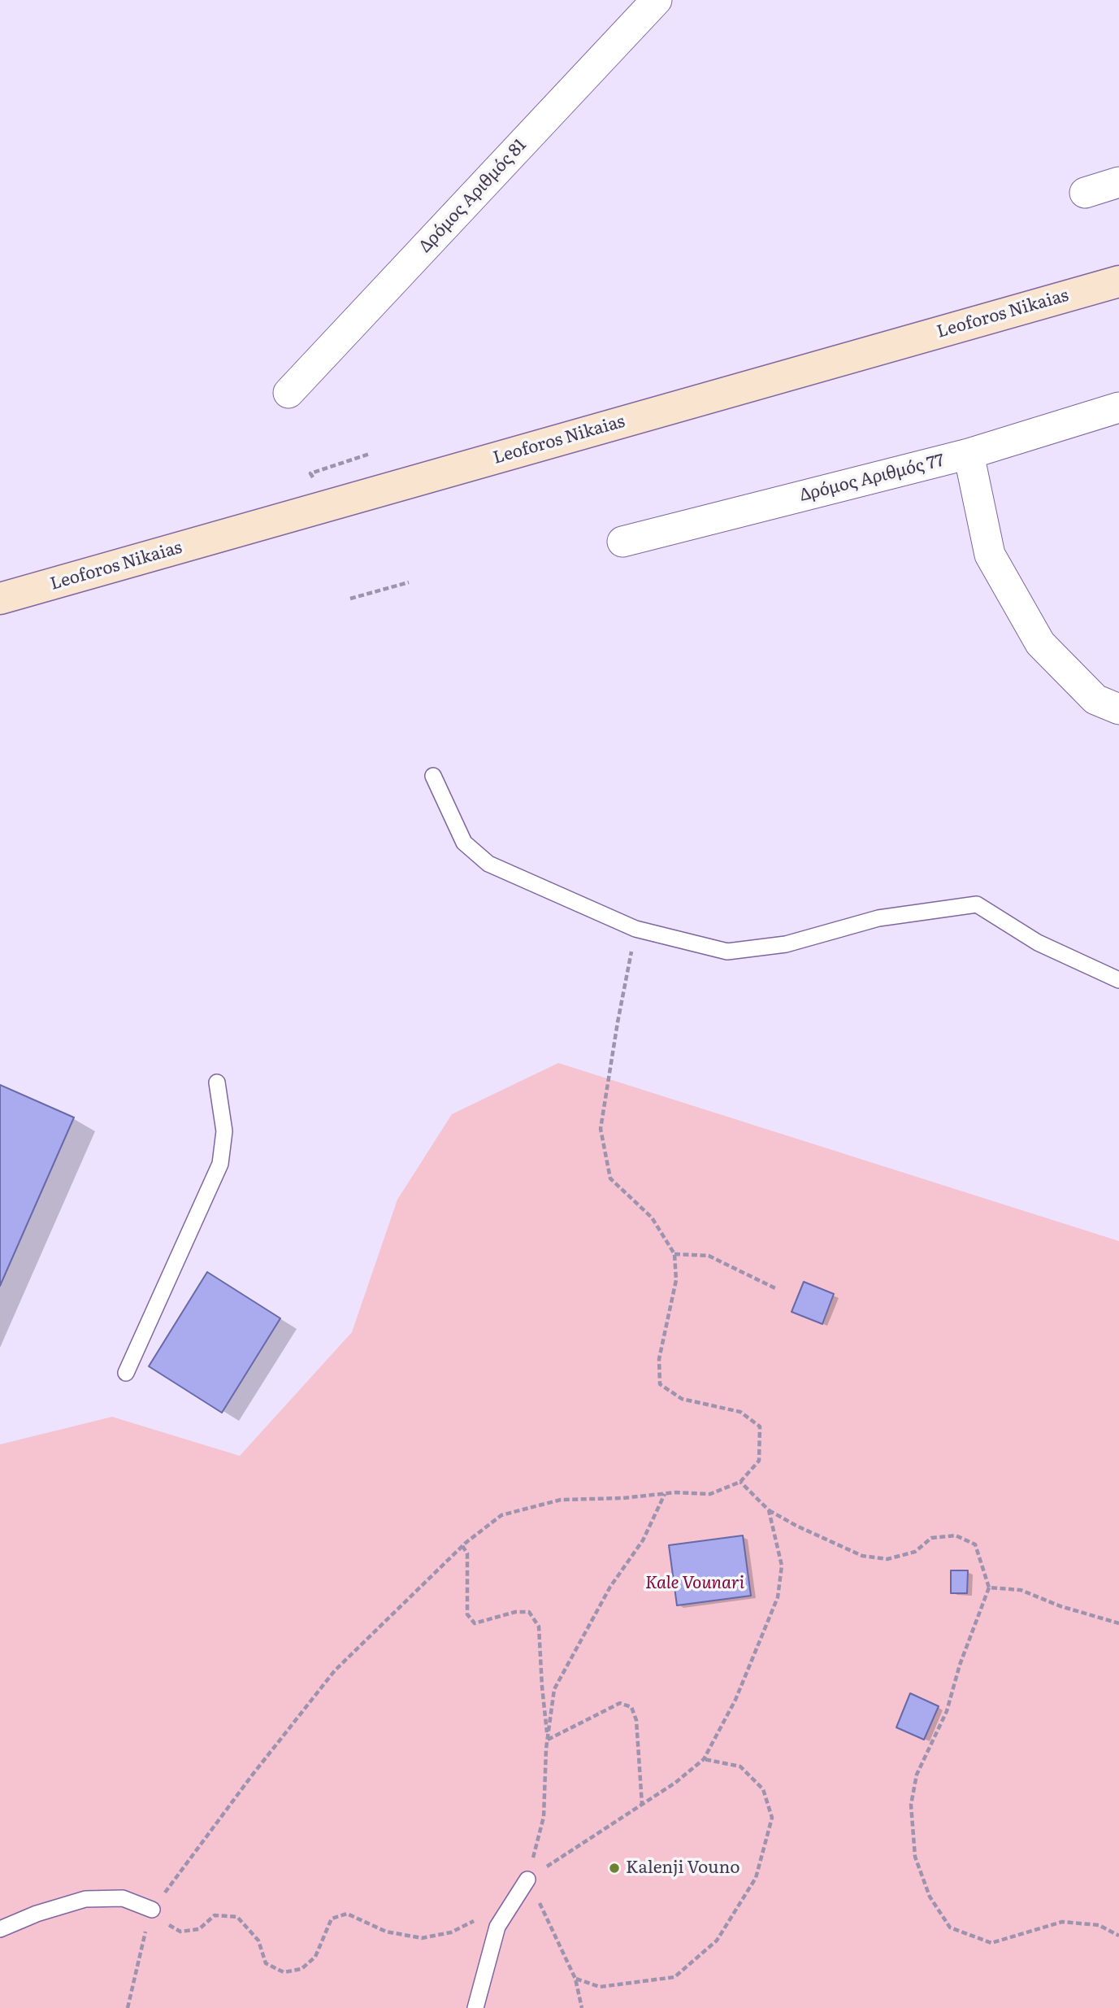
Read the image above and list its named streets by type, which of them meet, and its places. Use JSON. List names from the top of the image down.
{
  "streets": {
    "main road": ["Leoforos Nikaias"],
    "street": ["Δρόμος Αριθμός 81", "Δρόμος Αριθμός 77"]
  },
  "parks": ["Kale Vounari"],
  "places": ["Kalenji Vouno"]
}
